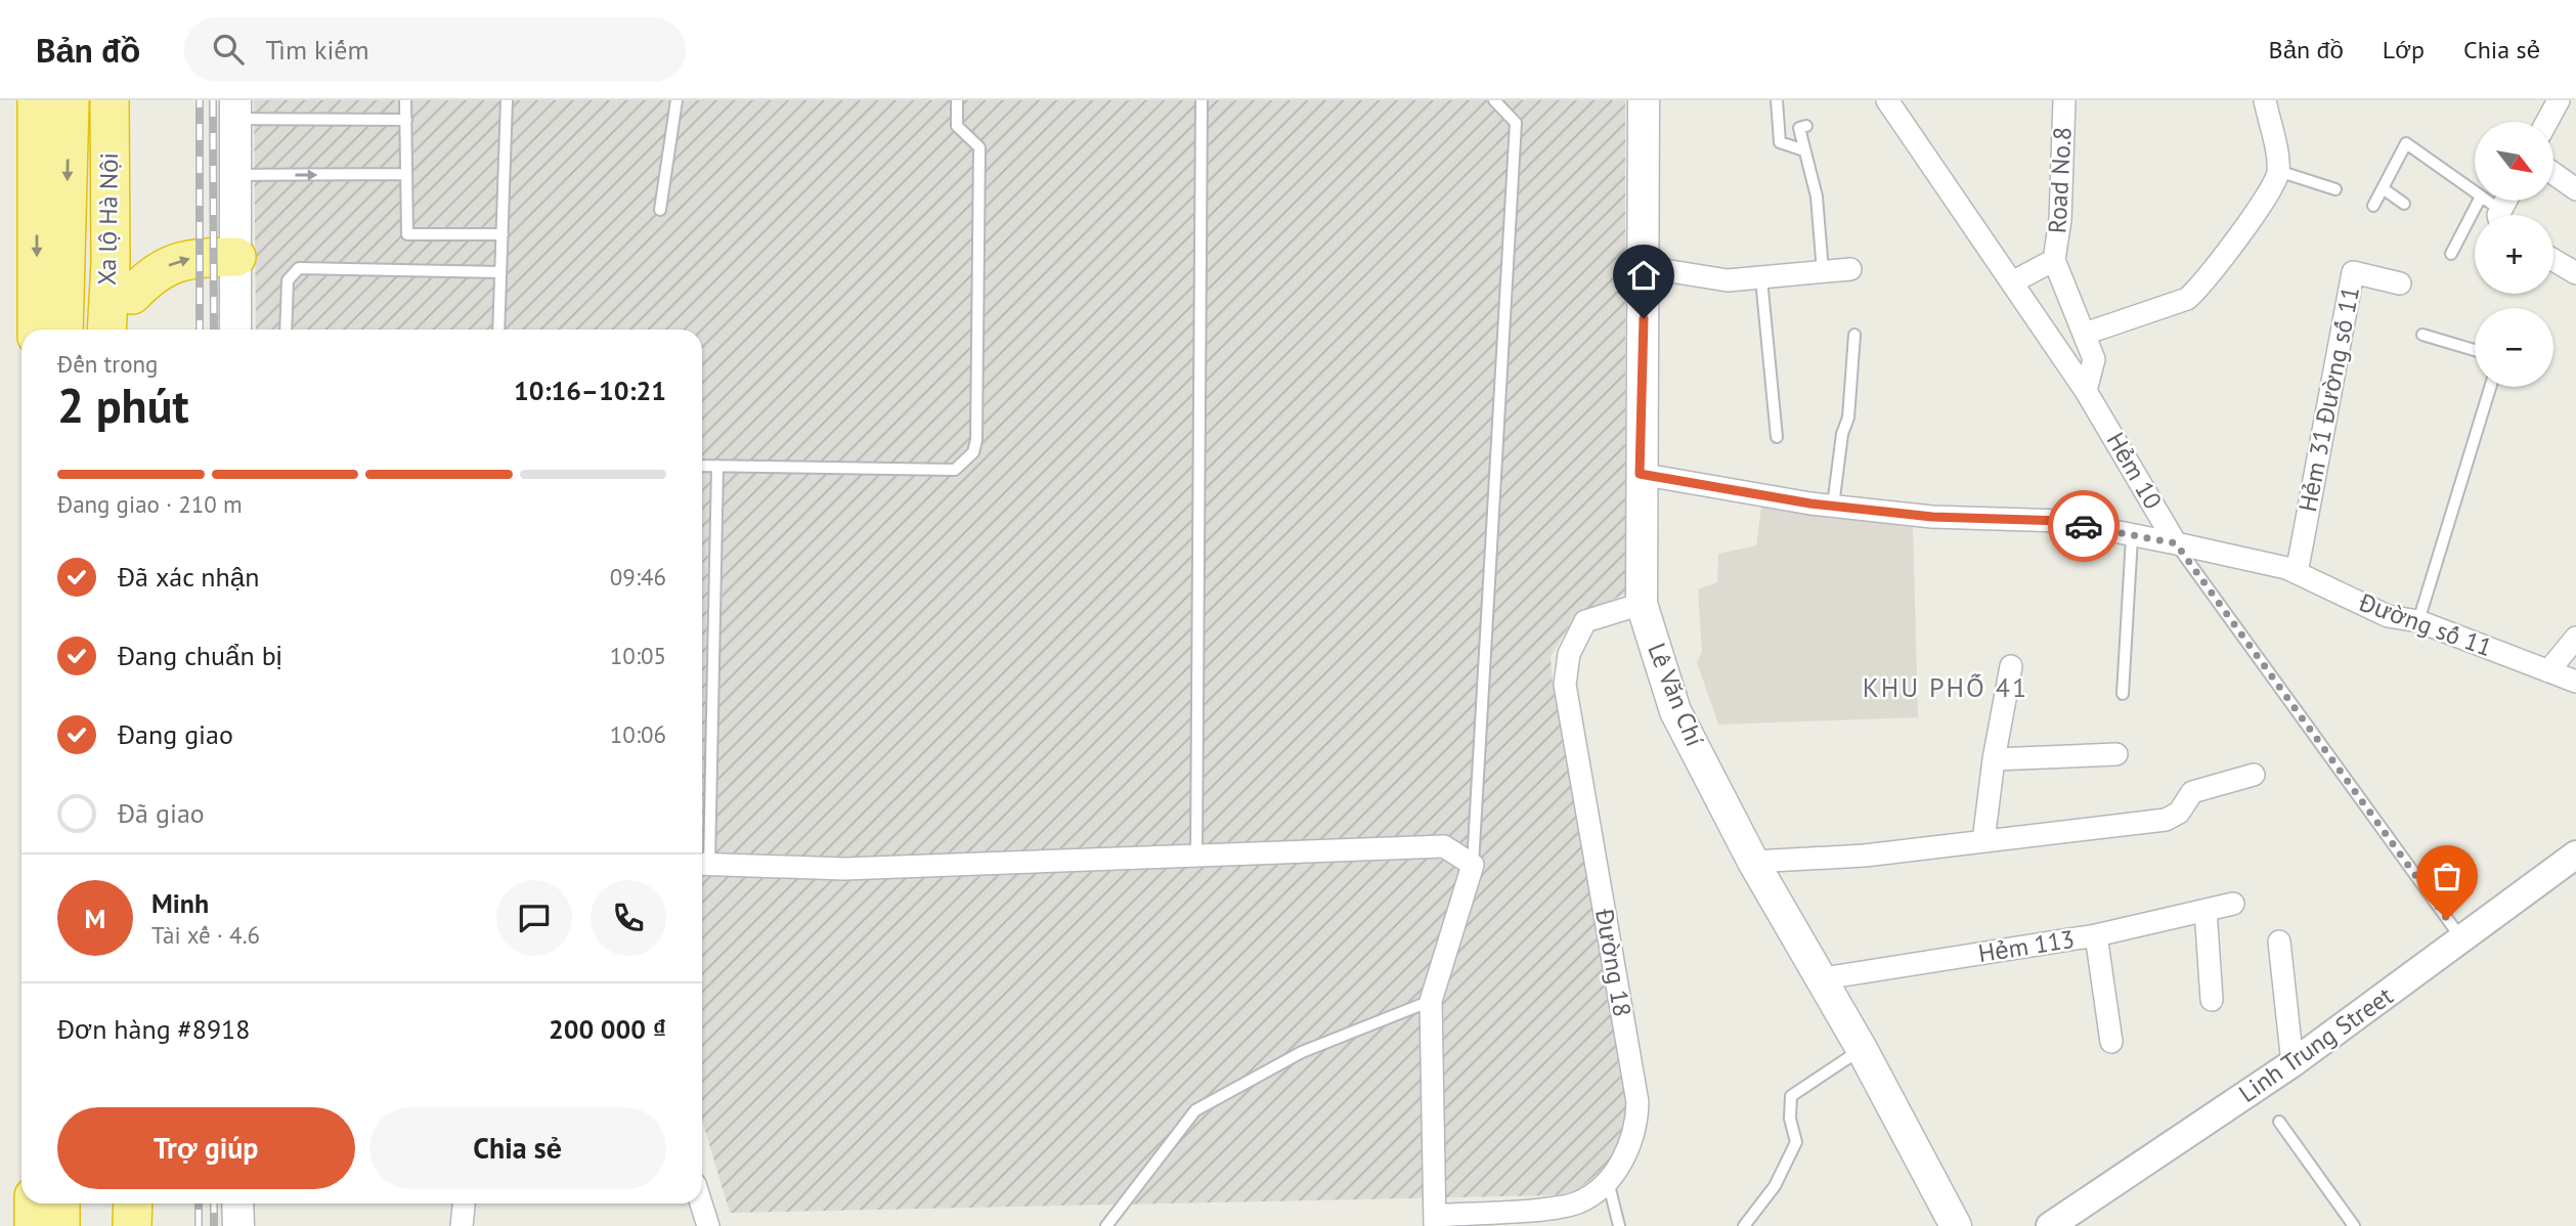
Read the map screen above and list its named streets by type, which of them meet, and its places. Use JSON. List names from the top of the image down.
{
  "streets": {
    "highway": ["Xa lộ Hà Nội"],
    "main road": ["Lê Văn Chí"],
    "street": [
      "Road No.8",
      "Hẻm 31 Đường số 11",
      "Hẻm 10",
      "Đường số 11",
      "Hẻm 113",
      "Đường 18",
      "Linh Trung Street"
    ]
  },
  "crossings": [
    ["Hẻm 31 Đường số 11", "Đường số 11"],
    ["Hẻm 10", "Đường số 11"],
    ["Hẻm 10", "Linh Trung Street"],
    ["Đường số 11", "Lê Văn Chí"],
    ["Lê Văn Chí", "Hẻm 113"],
    ["Lê Văn Chí", "Đường 18"]
  ],
  "districts": ["KHU PHỐ 41"],
  "north": "bottom right",
  "page": {
    "header": "Bản đồ",
    "search": "Tìm kiếm",
    "nav": ["Bản đồ", "Lớp", "Chia sẻ"],
    "map_buttons": ["+", "−"],
    "heading": ["2 phút", "Đến trong", "10:16–10:21"],
    "panel": [
      "Minh",
      "Tài xế · 4.6",
      "Đơn hàng #8918",
      "200 000 ₫"
    ],
    "bar": "Đang giao · 210 m",
    "list": [
      ["Đã xác nhận", "09:46"],
      ["Đang chuẩn bị", "10:05"],
      ["Đang giao", "10:06"],
      "Đã giao"
    ],
    "round": "M",
    "buttons": ["Trợ giúp", "Chia sẻ"]
  }
}
